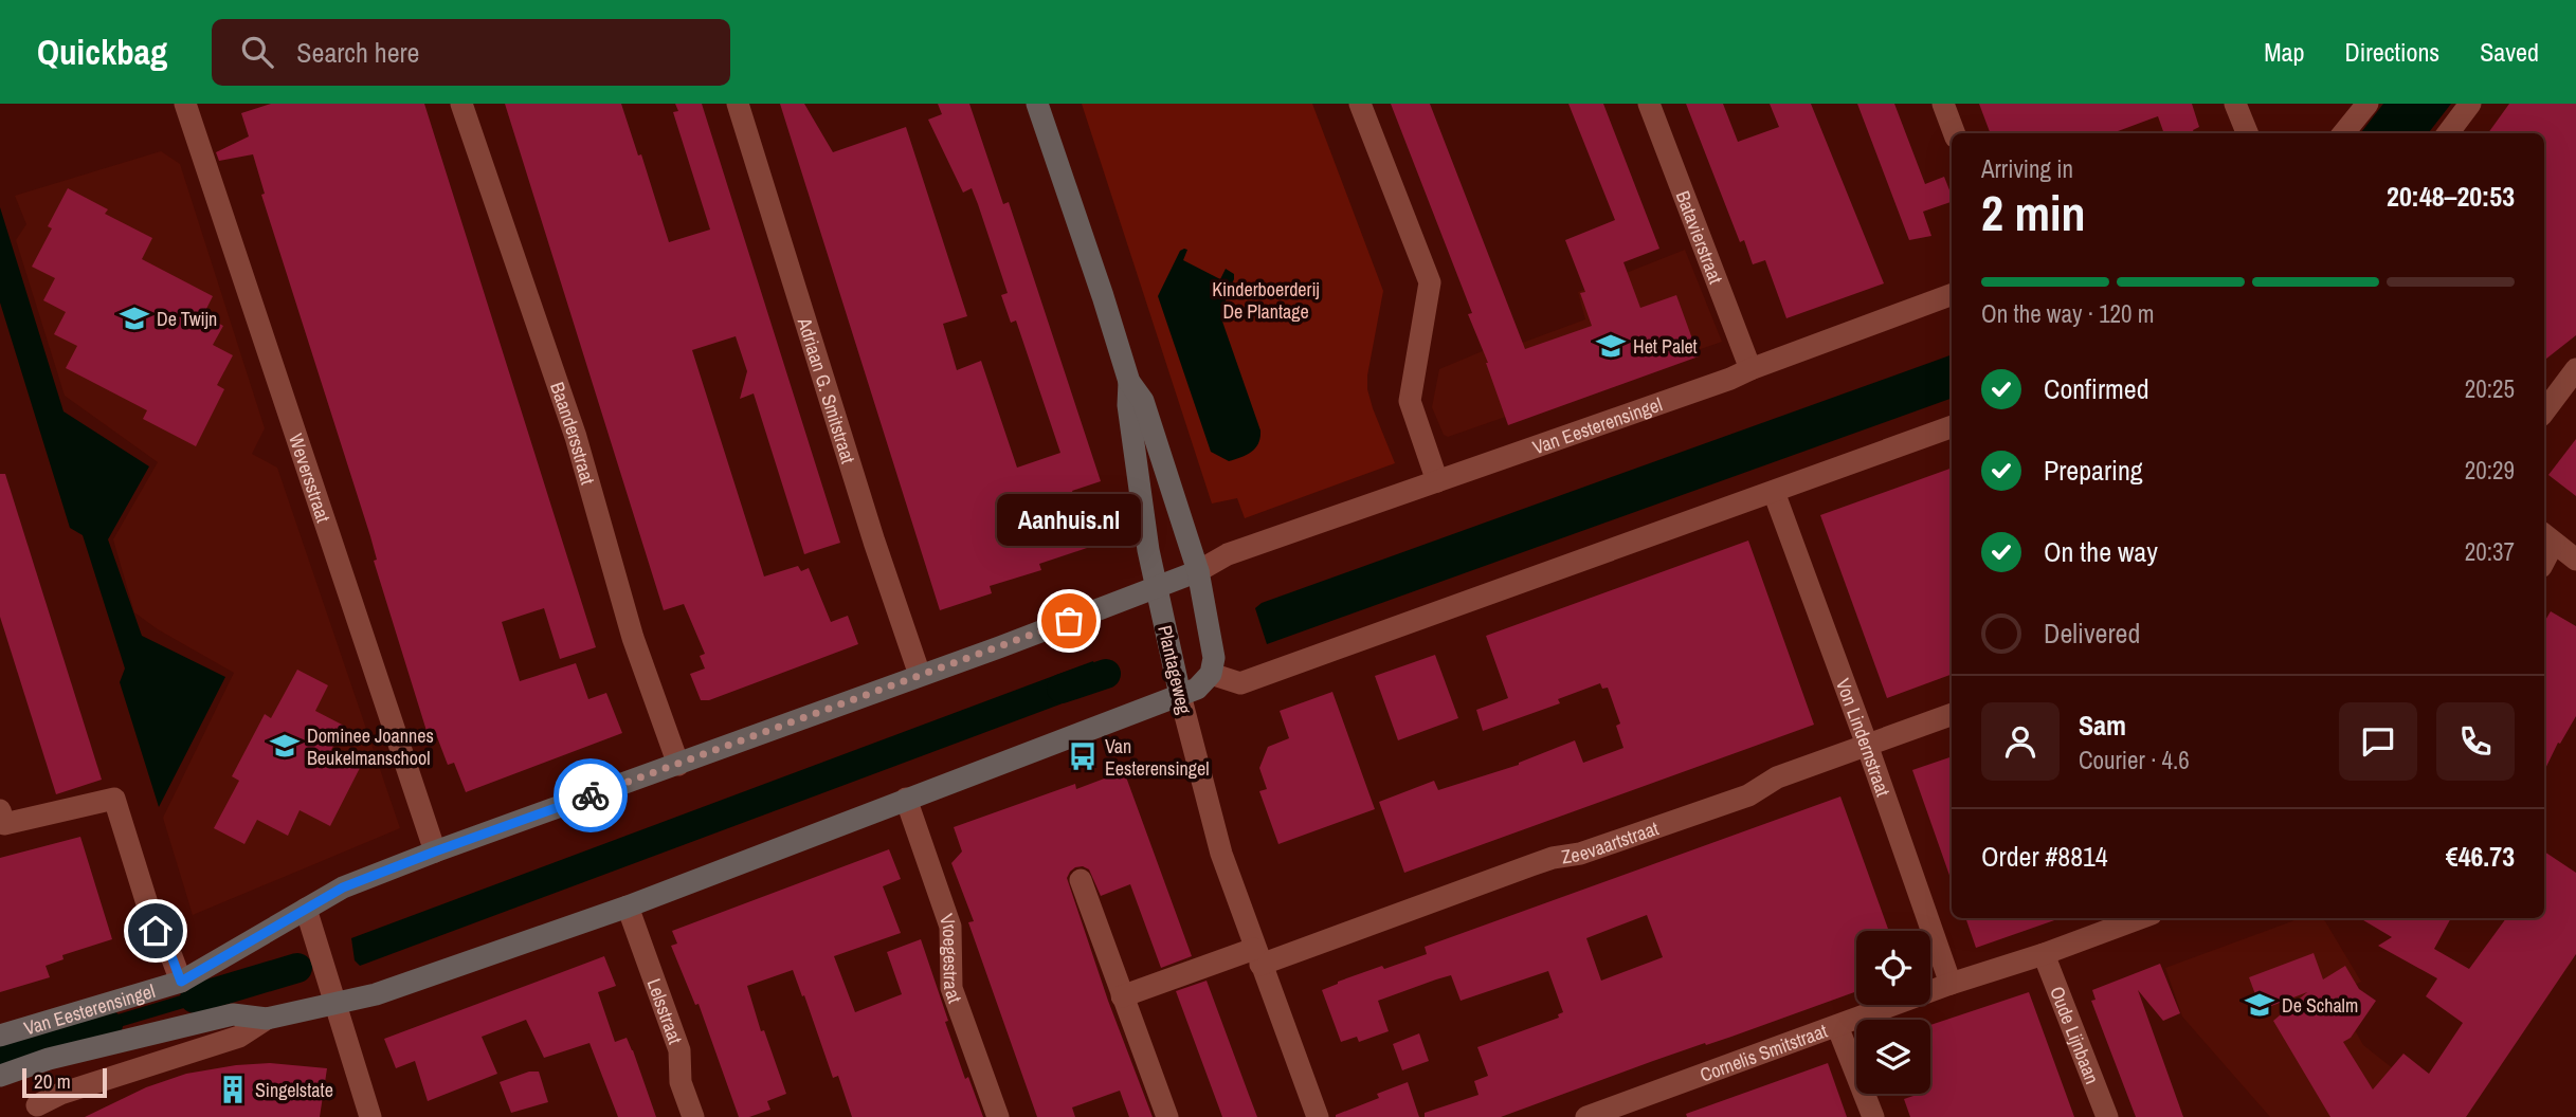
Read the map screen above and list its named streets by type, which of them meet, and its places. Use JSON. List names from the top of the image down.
{
  "streets": {
    "street": [
      "Batavierstraat",
      "Adriaan G. Smitstraat",
      "Van Eesterensingel",
      "Baandersstraat",
      "Weversstraat",
      "Plantageweg",
      "Von Lindernstraat",
      "Zeevaartstraat",
      "Vroegestraat",
      "Lelsstraat",
      "Oude Lijnbaan",
      "Cornelis Smitstraat"
    ]
  },
  "crossings": [
    ["Batavierstraat", "Van Eesterensingel"],
    ["Adriaan G. Smitstraat", "Van Eesterensingel"],
    ["Van Eesterensingel", "Baandersstraat"],
    ["Van Eesterensingel", "Weversstraat"],
    ["Van Eesterensingel", "Plantageweg"],
    ["Van Eesterensingel", "Vroegestraat"],
    ["Van Eesterensingel", "Lelsstraat"],
    ["Plantageweg", "Zeevaartstraat"],
    ["Von Lindernstraat", "Zeevaartstraat"],
    ["Von Lindernstraat", "Cornelis Smitstraat"],
    ["Oude Lijnbaan", "Cornelis Smitstraat"]
  ],
  "parks": ["Kinderboerderij De Plantage"],
  "places": {
    "school or university": [
      "De Twijn",
      "Het Palet",
      "Dominee Joannes Beukelmanschool",
      "De Schalm"
    ],
    "other": ["Aanhuis.nl"],
    "bus stop": ["Van Eesterensingel"],
    "building": ["Singelstate"]
  },
  "scale_bar": "20 m",
  "page": {
    "header": "Quickbag",
    "search": "Search here",
    "nav": ["Map", "Directions", "Saved"],
    "heading": ["2 min", "Arriving in", "20:48–20:53"],
    "panel": [
      "Sam",
      "Courier · 4.6",
      "Order #8814",
      "€46.73"
    ],
    "bar": "On the way · 120 m",
    "list": [
      ["Confirmed", "20:25"],
      ["Preparing", "20:29"],
      ["On the way", "20:37"],
      "Delivered"
    ],
    "bubble": "Aanhuis.nl",
    "scale": "20 m"
  }
}
